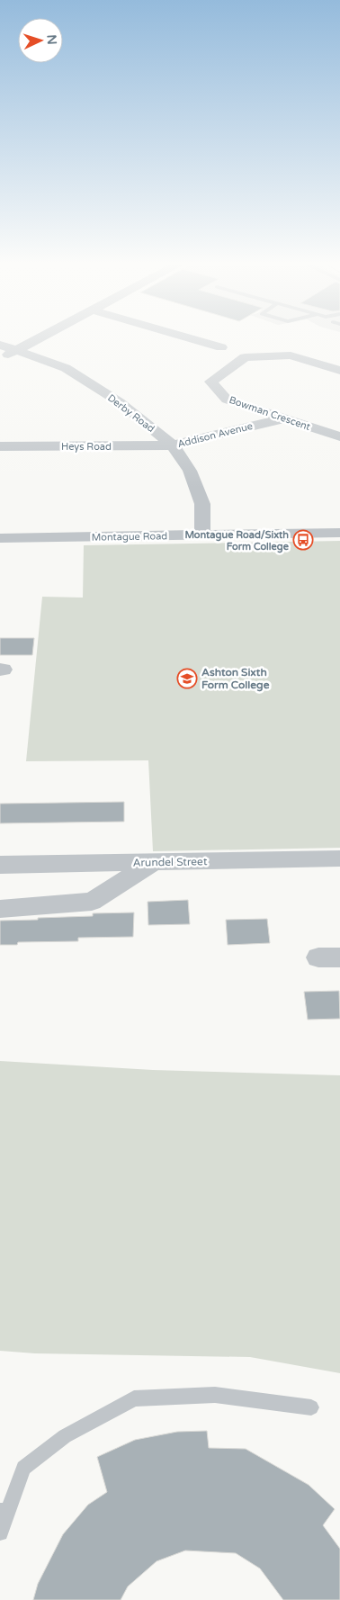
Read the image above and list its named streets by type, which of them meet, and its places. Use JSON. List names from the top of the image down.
{
  "streets": {
    "street": [
      "Derby Road",
      "Bowman Crescent",
      "Addison Avenue",
      "Heys Road",
      "Montague Road",
      "Arundel Street"
    ]
  },
  "crossings": [
    ["Derby Road", "Addison Avenue"],
    ["Derby Road", "Heys Road"],
    ["Derby Road", "Montague Road"],
    ["Bowman Crescent", "Addison Avenue"],
    ["Addison Avenue", "Heys Road"]
  ],
  "places": {
    "bus stop": ["Montague Road/Sixth Form College"],
    "school or university": ["Ashton Sixth Form College"]
  },
  "north": "right"
}
